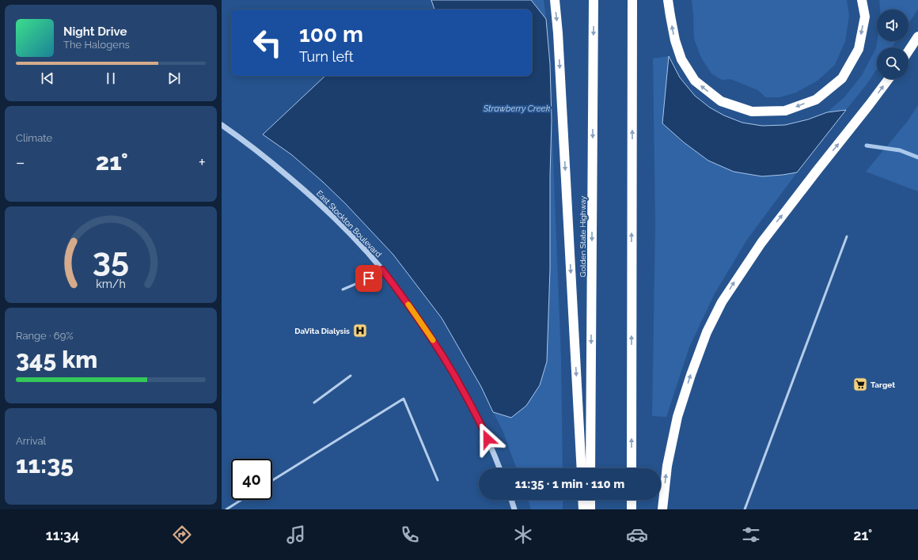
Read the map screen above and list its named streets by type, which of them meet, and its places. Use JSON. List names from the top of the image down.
{
  "streets": {
    "highway": ["Golden State Highway"],
    "street": ["East Stockton Boulevard"]
  },
  "water": ["Strawberry Creek"],
  "places": {
    "hospital": ["DaVita Dialysis"],
    "supermarket": ["Target"]
  },
  "page": {
    "turn": ["100 m", "Turn left"],
    "song": ["Night Drive", "The Halogens"],
    "tile": [
      "Climate",
      ["Range · 69%", "345 km"],
      ["Arrival", "11:35"]
    ],
    "heat": ["−", "21°", "+"],
    "limit": "40",
    "trip": "11:35 · 1 min · 110 m",
    "tabs": ["11:34", "21°"],
    "gauge": ["35", "km/h"]
  }
}
